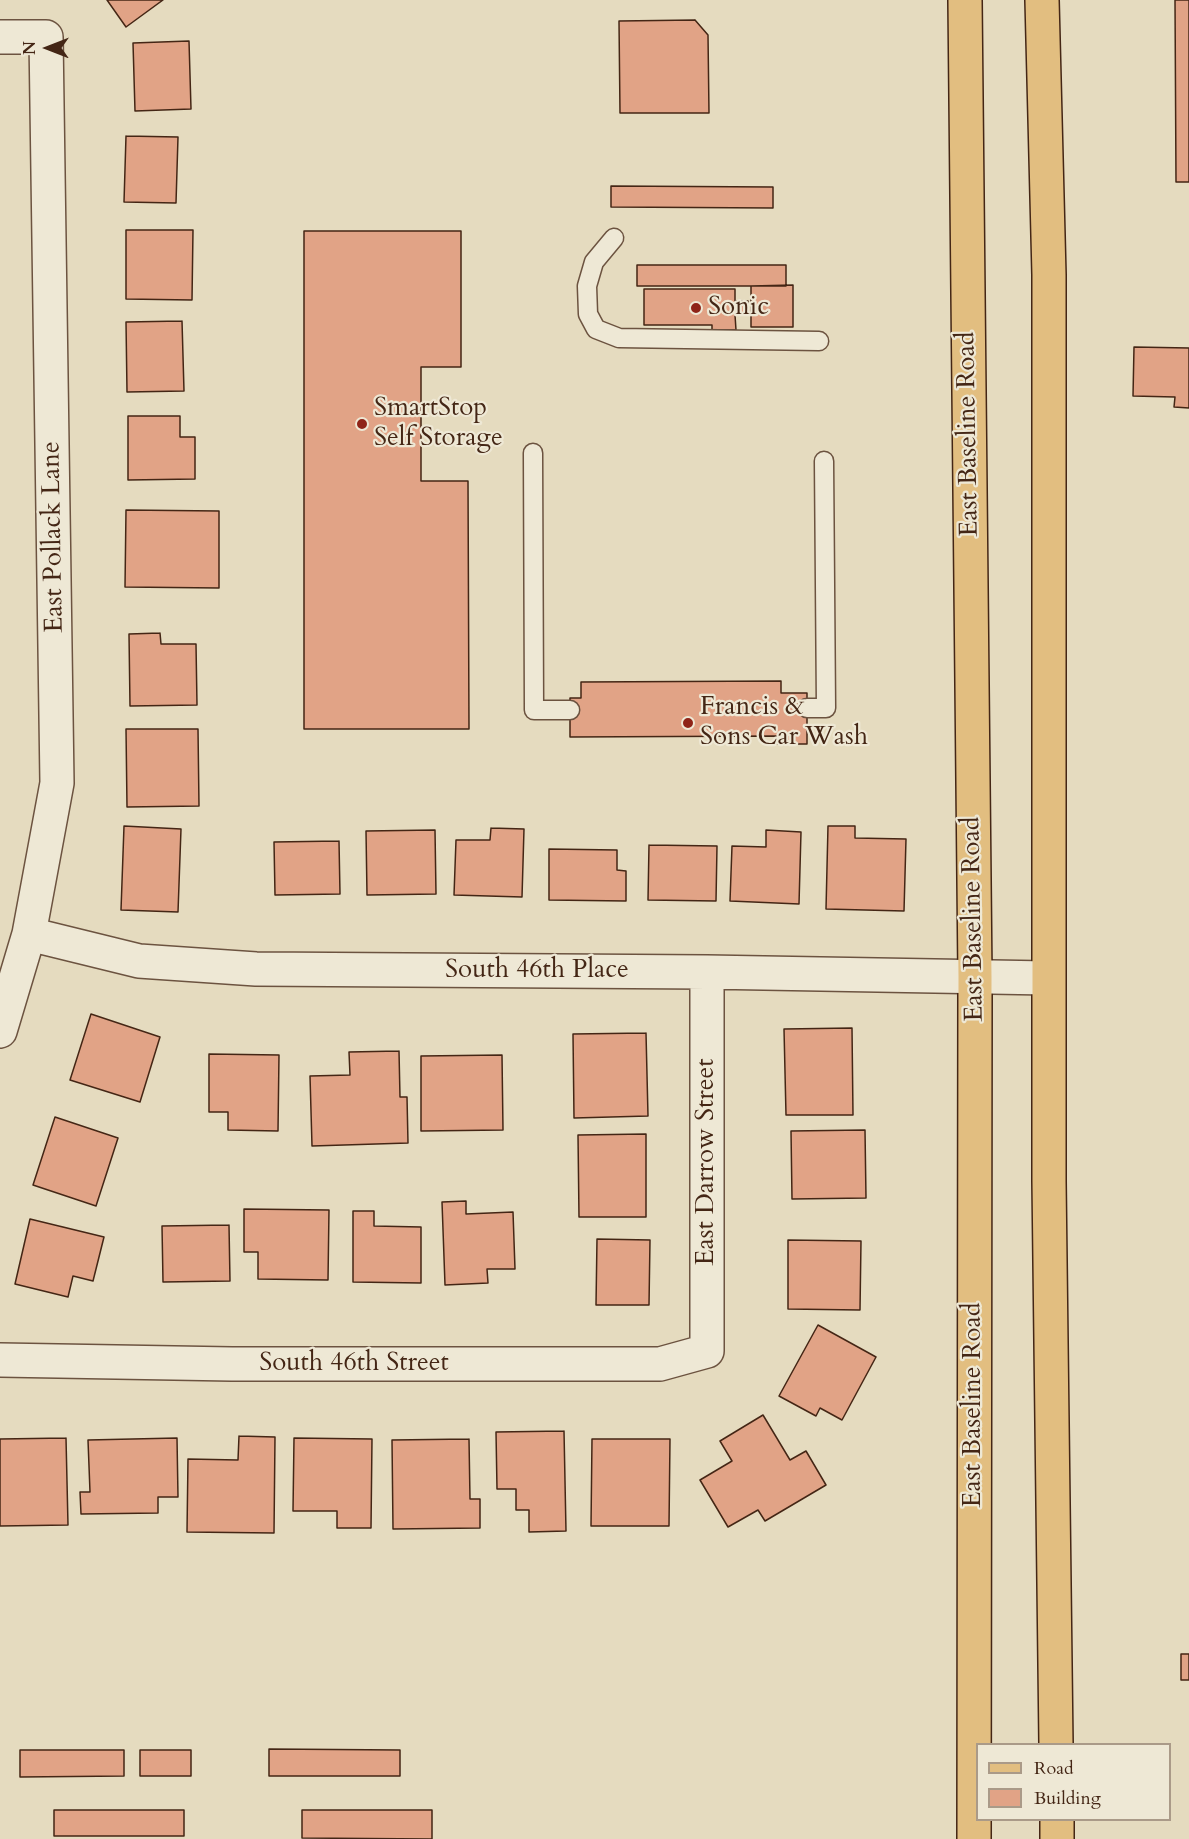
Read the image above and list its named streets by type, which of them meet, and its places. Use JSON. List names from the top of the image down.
{
  "streets": {
    "main road": ["East Baseline Road"],
    "street": [
      "East Pollack Lane",
      "South 46th Place",
      "East Darrow Street",
      "South 46th Street"
    ]
  },
  "crossings": [
    ["East Baseline Road", "South 46th Place"],
    ["East Pollack Lane", "South 46th Place"],
    ["South 46th Place", "East Darrow Street"],
    ["East Darrow Street", "South 46th Street"]
  ],
  "places": ["Sonic", "SmartStop Self Storage", "Francis & Sons Car Wash"],
  "legend": ["Road", "Building"],
  "north": "left"
}
